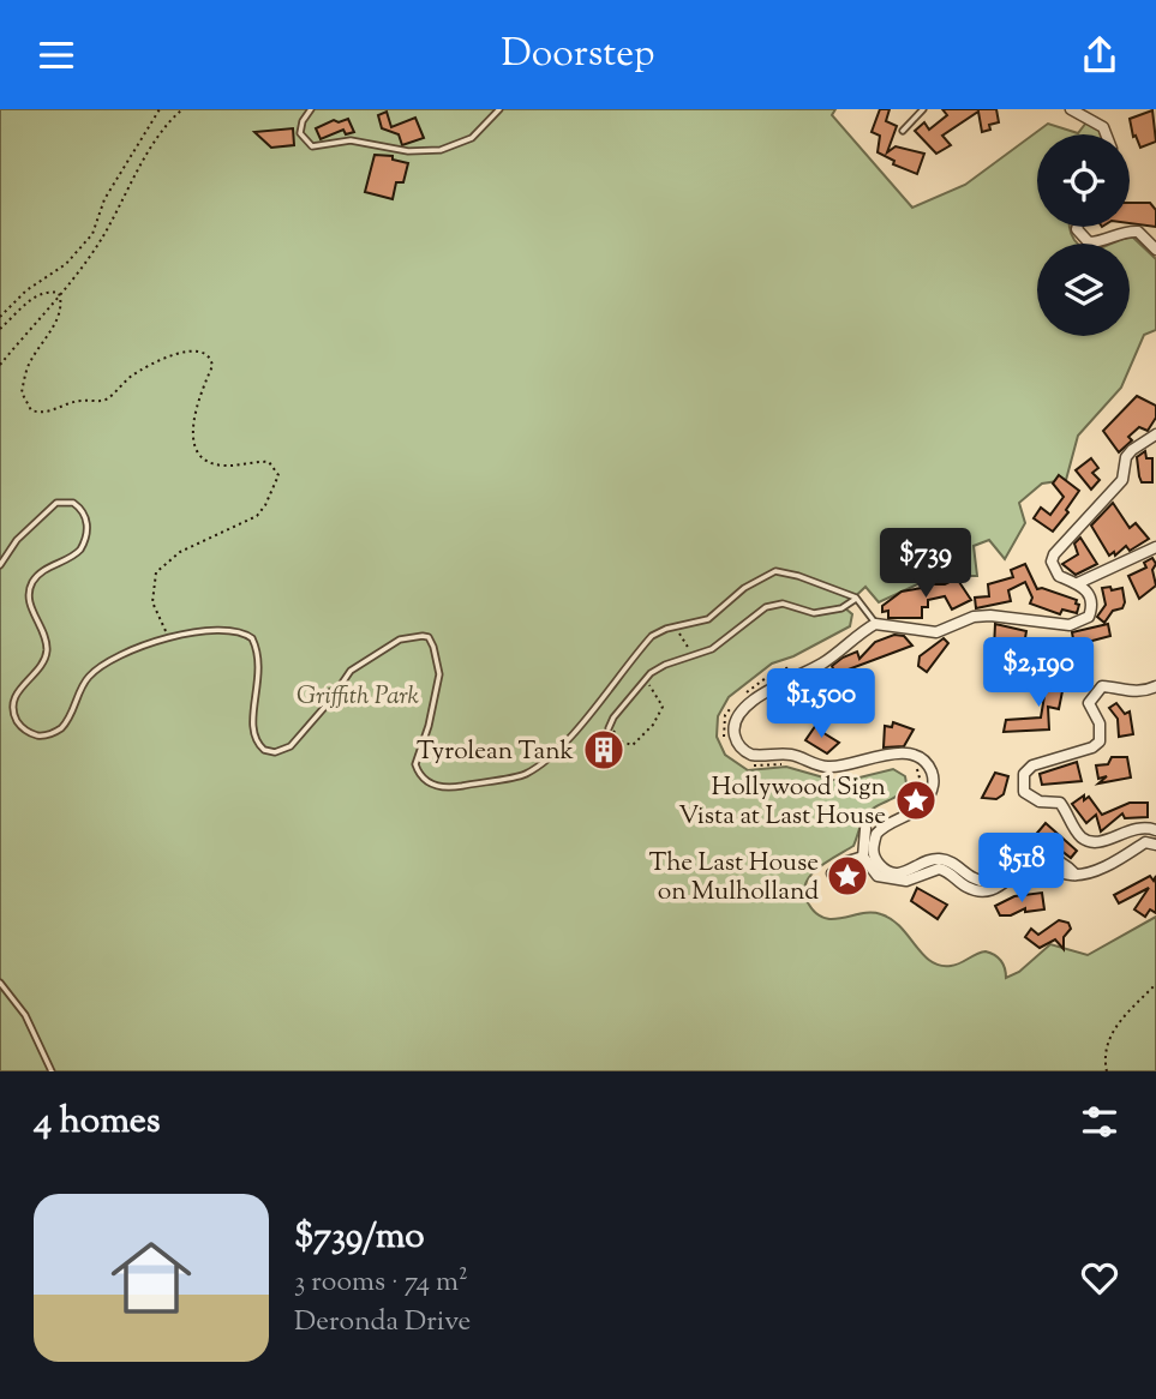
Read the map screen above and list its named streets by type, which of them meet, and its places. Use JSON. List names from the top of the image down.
{
  "parks": ["Griffith Park"],
  "places": {
    "building": ["Tyrolean Tank"],
    "place": ["Hollywood Sign Vista at Last House", "The Last House on Mulholland"]
  },
  "page": {
    "header": "Doorstep",
    "price": [
      "$739",
      "$2,190",
      "$1,500",
      "$518"
    ],
    "heading": "4 homes",
    "list": [
      {
        "name": "$739/mo",
        "note": "3 rooms · 74 m² · Deronda Drive"
      }
    ]
  }
}
